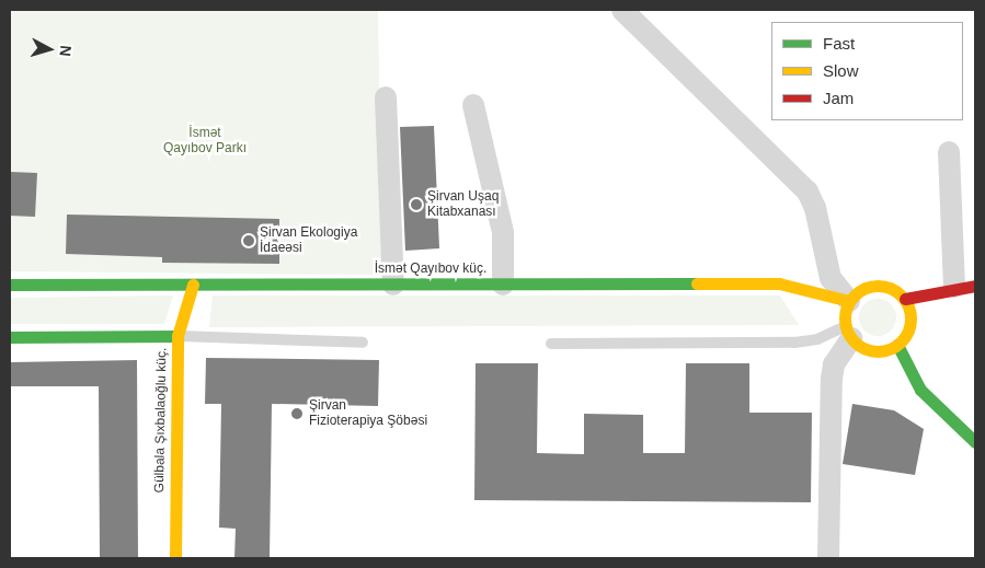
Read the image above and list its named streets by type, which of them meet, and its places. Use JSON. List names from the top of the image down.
{
  "streets": {
    "street": ["İsmət Qayıbov küç.", "Gülbala Şıxbalaoğlu küç."]
  },
  "crossings": [
    ["İsmət Qayıbov küç.", "Gülbala Şıxbalaoğlu küç."]
  ],
  "parks": ["İsmət Qayıbov Parkı"],
  "places": ["Şirvan Uşaq Kitabxanası", "Şirvan Ekologiya İdaeəsi", "Şirvan Fizioterapiya Şöbəsi"],
  "legend": ["Fast", "Slow", "Jam"],
  "north": "right"
}
